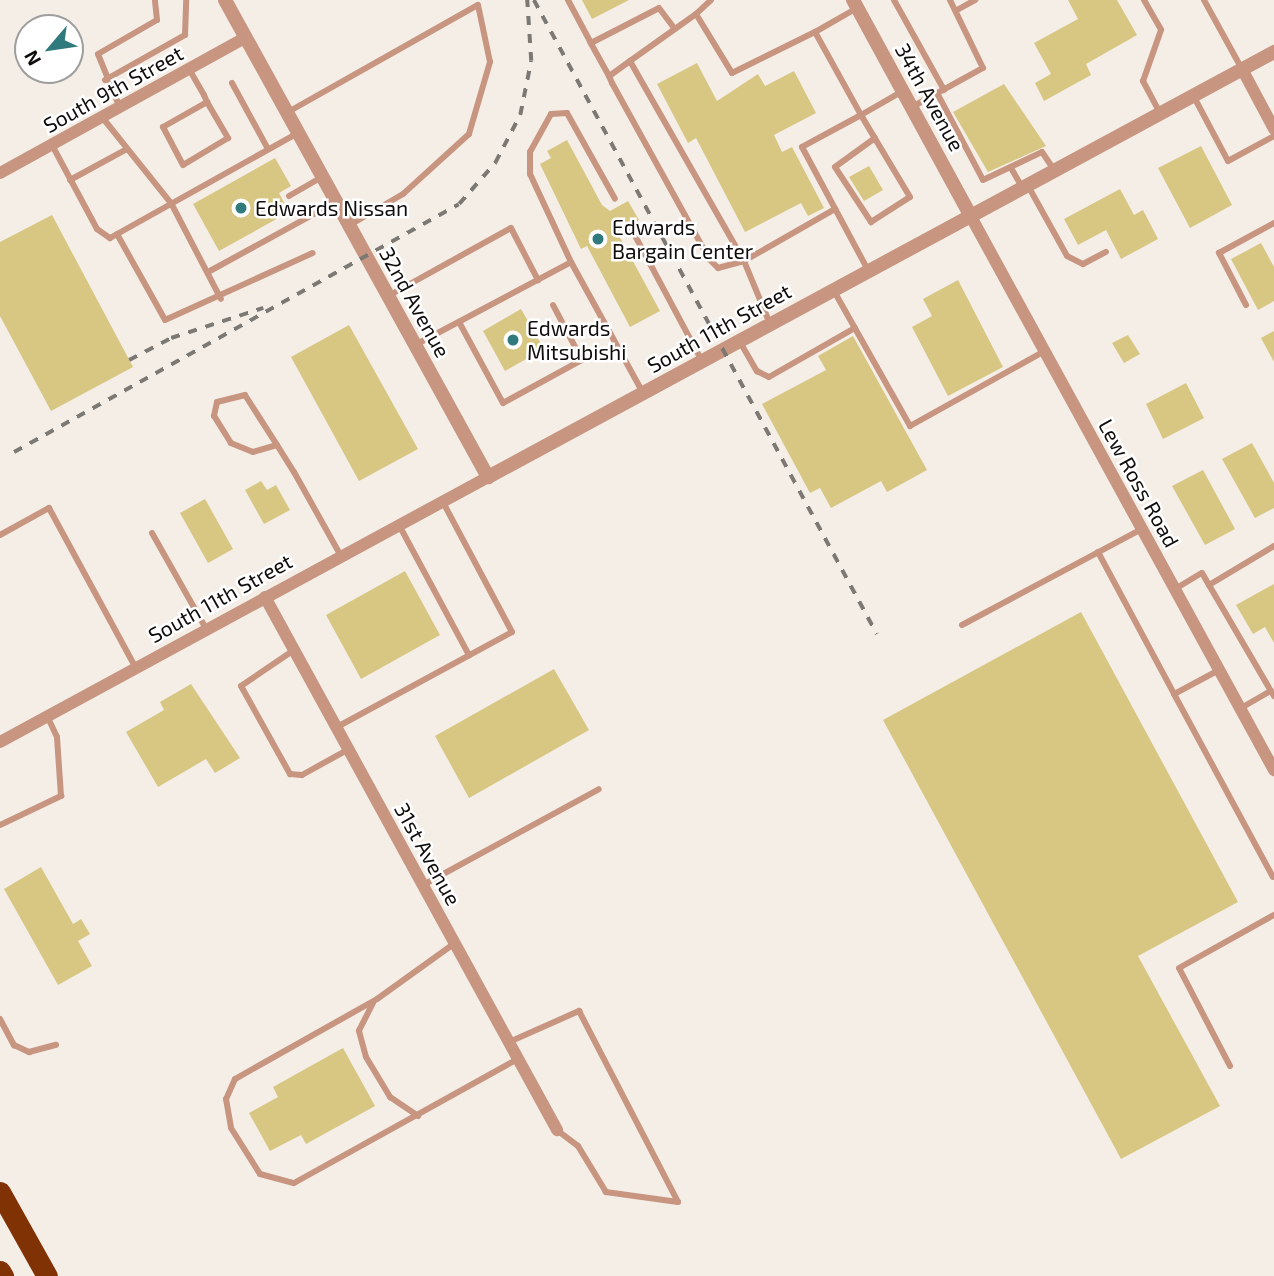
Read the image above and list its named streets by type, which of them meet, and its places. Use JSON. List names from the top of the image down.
{
  "streets": {
    "street": [
      "South 9th Street",
      "34th Avenue",
      "32nd Avenue",
      "South 11th Street",
      "Lew Ross Road",
      "31st Avenue"
    ]
  },
  "crossings": [
    ["South 9th Street", "32nd Avenue"],
    ["34th Avenue", "South 11th Street"],
    ["34th Avenue", "Lew Ross Road"],
    ["32nd Avenue", "South 11th Street"],
    ["South 11th Street", "Lew Ross Road"],
    ["South 11th Street", "31st Avenue"]
  ],
  "places": ["Edwards Nissan", "Edwards Bargain Center", "Edwards Mitsubishi"],
  "north": "bottom left"
}
